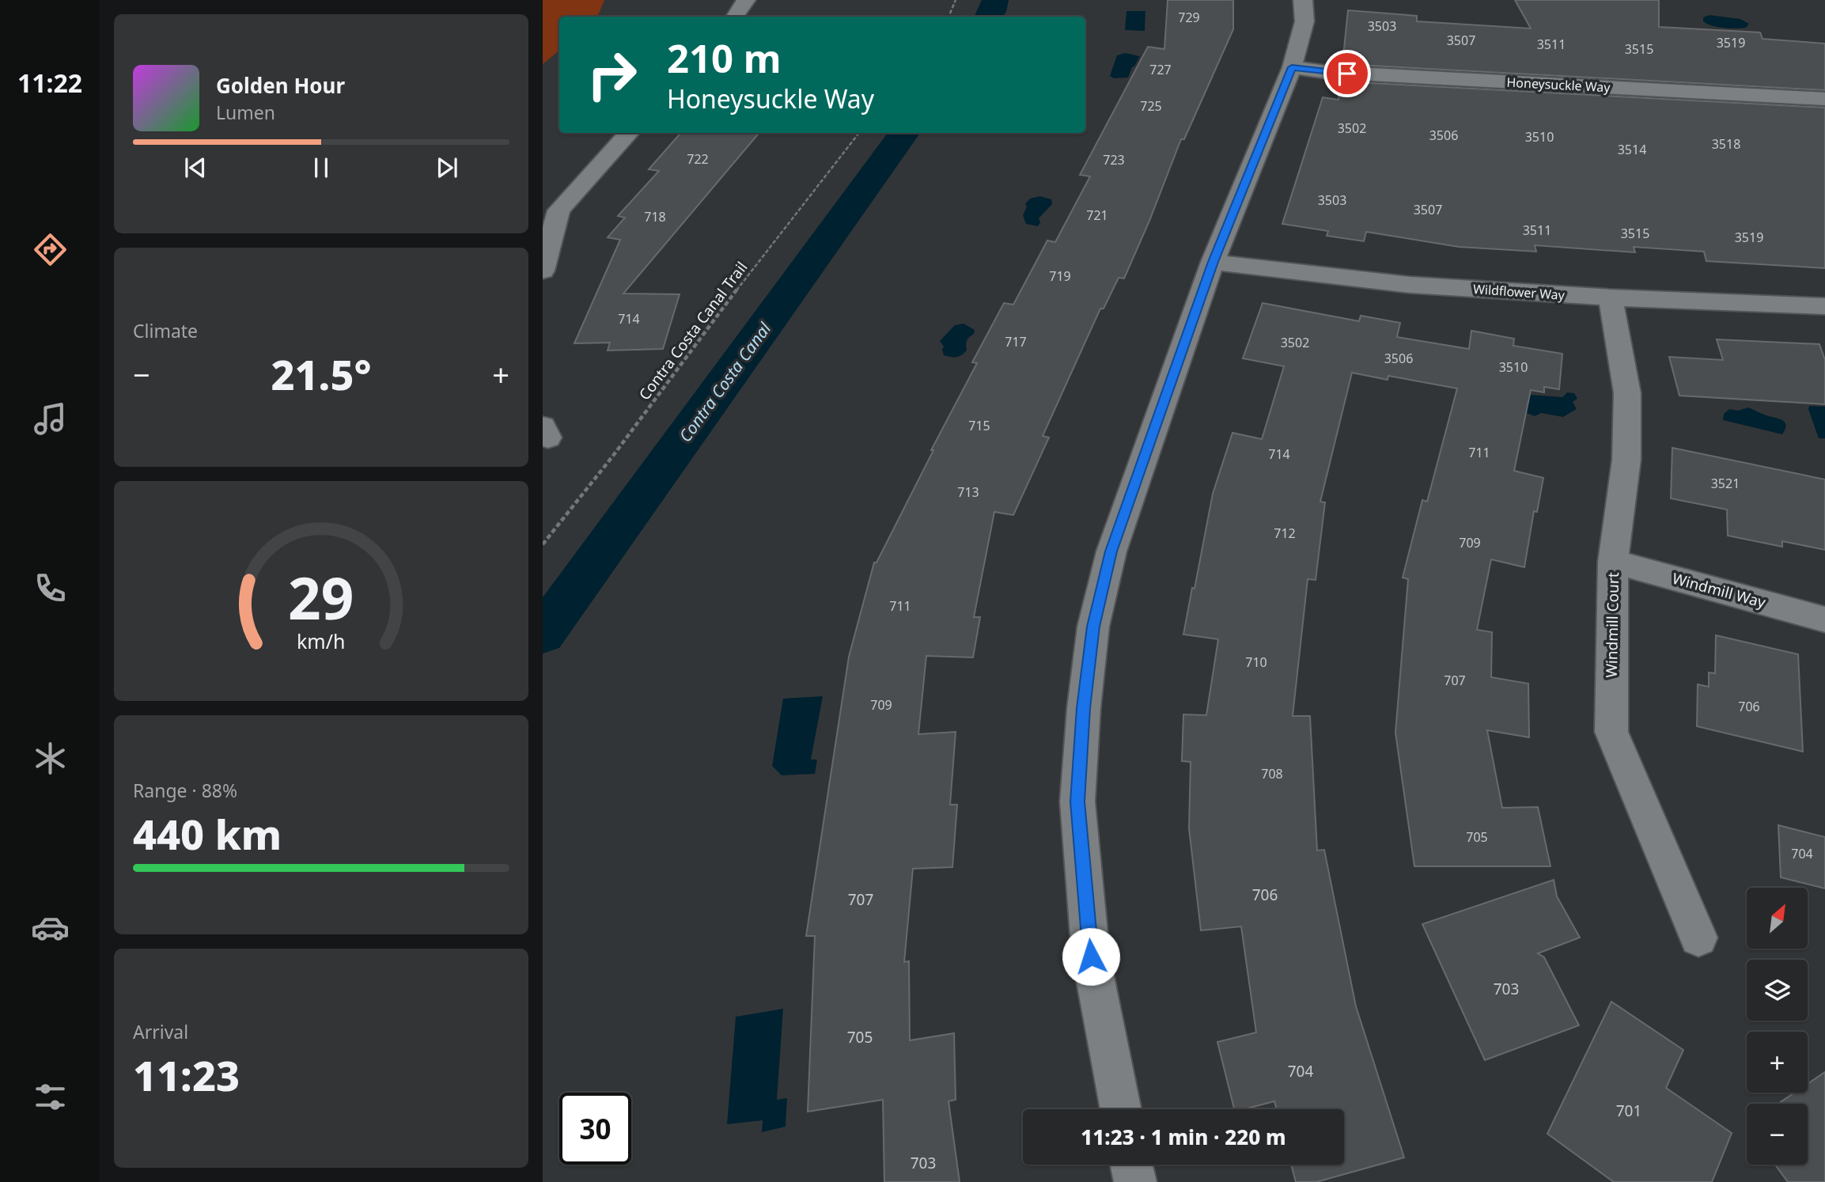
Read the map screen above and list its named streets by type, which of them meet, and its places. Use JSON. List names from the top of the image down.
{
  "streets": {
    "street": [
      "Honeysuckle Way",
      "Wildflower Way",
      "Windmill Way",
      "Windmill Court"
    ],
    "path": ["Contra Costa Canal Trail"]
  },
  "crossings": [
    ["Wildflower Way", "Windmill Court"],
    ["Windmill Way", "Windmill Court"]
  ],
  "water": ["Contra Costa Canal"],
  "house_numbers": [
    "729",
    "3503",
    "3507",
    "3519",
    "3511",
    "3515",
    "727",
    "725",
    "3502",
    "3506",
    "3510",
    "3518",
    "3514",
    "722",
    "723",
    "3503",
    "3507",
    "721",
    "718",
    "3511",
    "3515",
    "3519",
    "719",
    "714",
    "717",
    "3502",
    "3506",
    "3510",
    "715",
    "711",
    "714",
    "3521",
    "713",
    "712",
    "709",
    "711",
    "710",
    "707",
    "709",
    "706",
    "708",
    "705",
    "704",
    "706",
    "707",
    "703",
    "705",
    "704",
    "701",
    "703"
  ],
  "north": "top right",
  "page": {
    "tabs": "11:22",
    "turn": ["210 m", "Honeysuckle Way"],
    "song": ["Golden Hour", "Lumen"],
    "tile": [
      "Climate",
      ["Range · 88%", "440 km"],
      ["Arrival", "11:23"]
    ],
    "heat": ["−", "21.5°", "+"],
    "map_buttons": ["+", "−"],
    "limit": "30",
    "trip": "11:23 · 1 min · 220 m",
    "gauge": ["29", "km/h"]
  }
}
